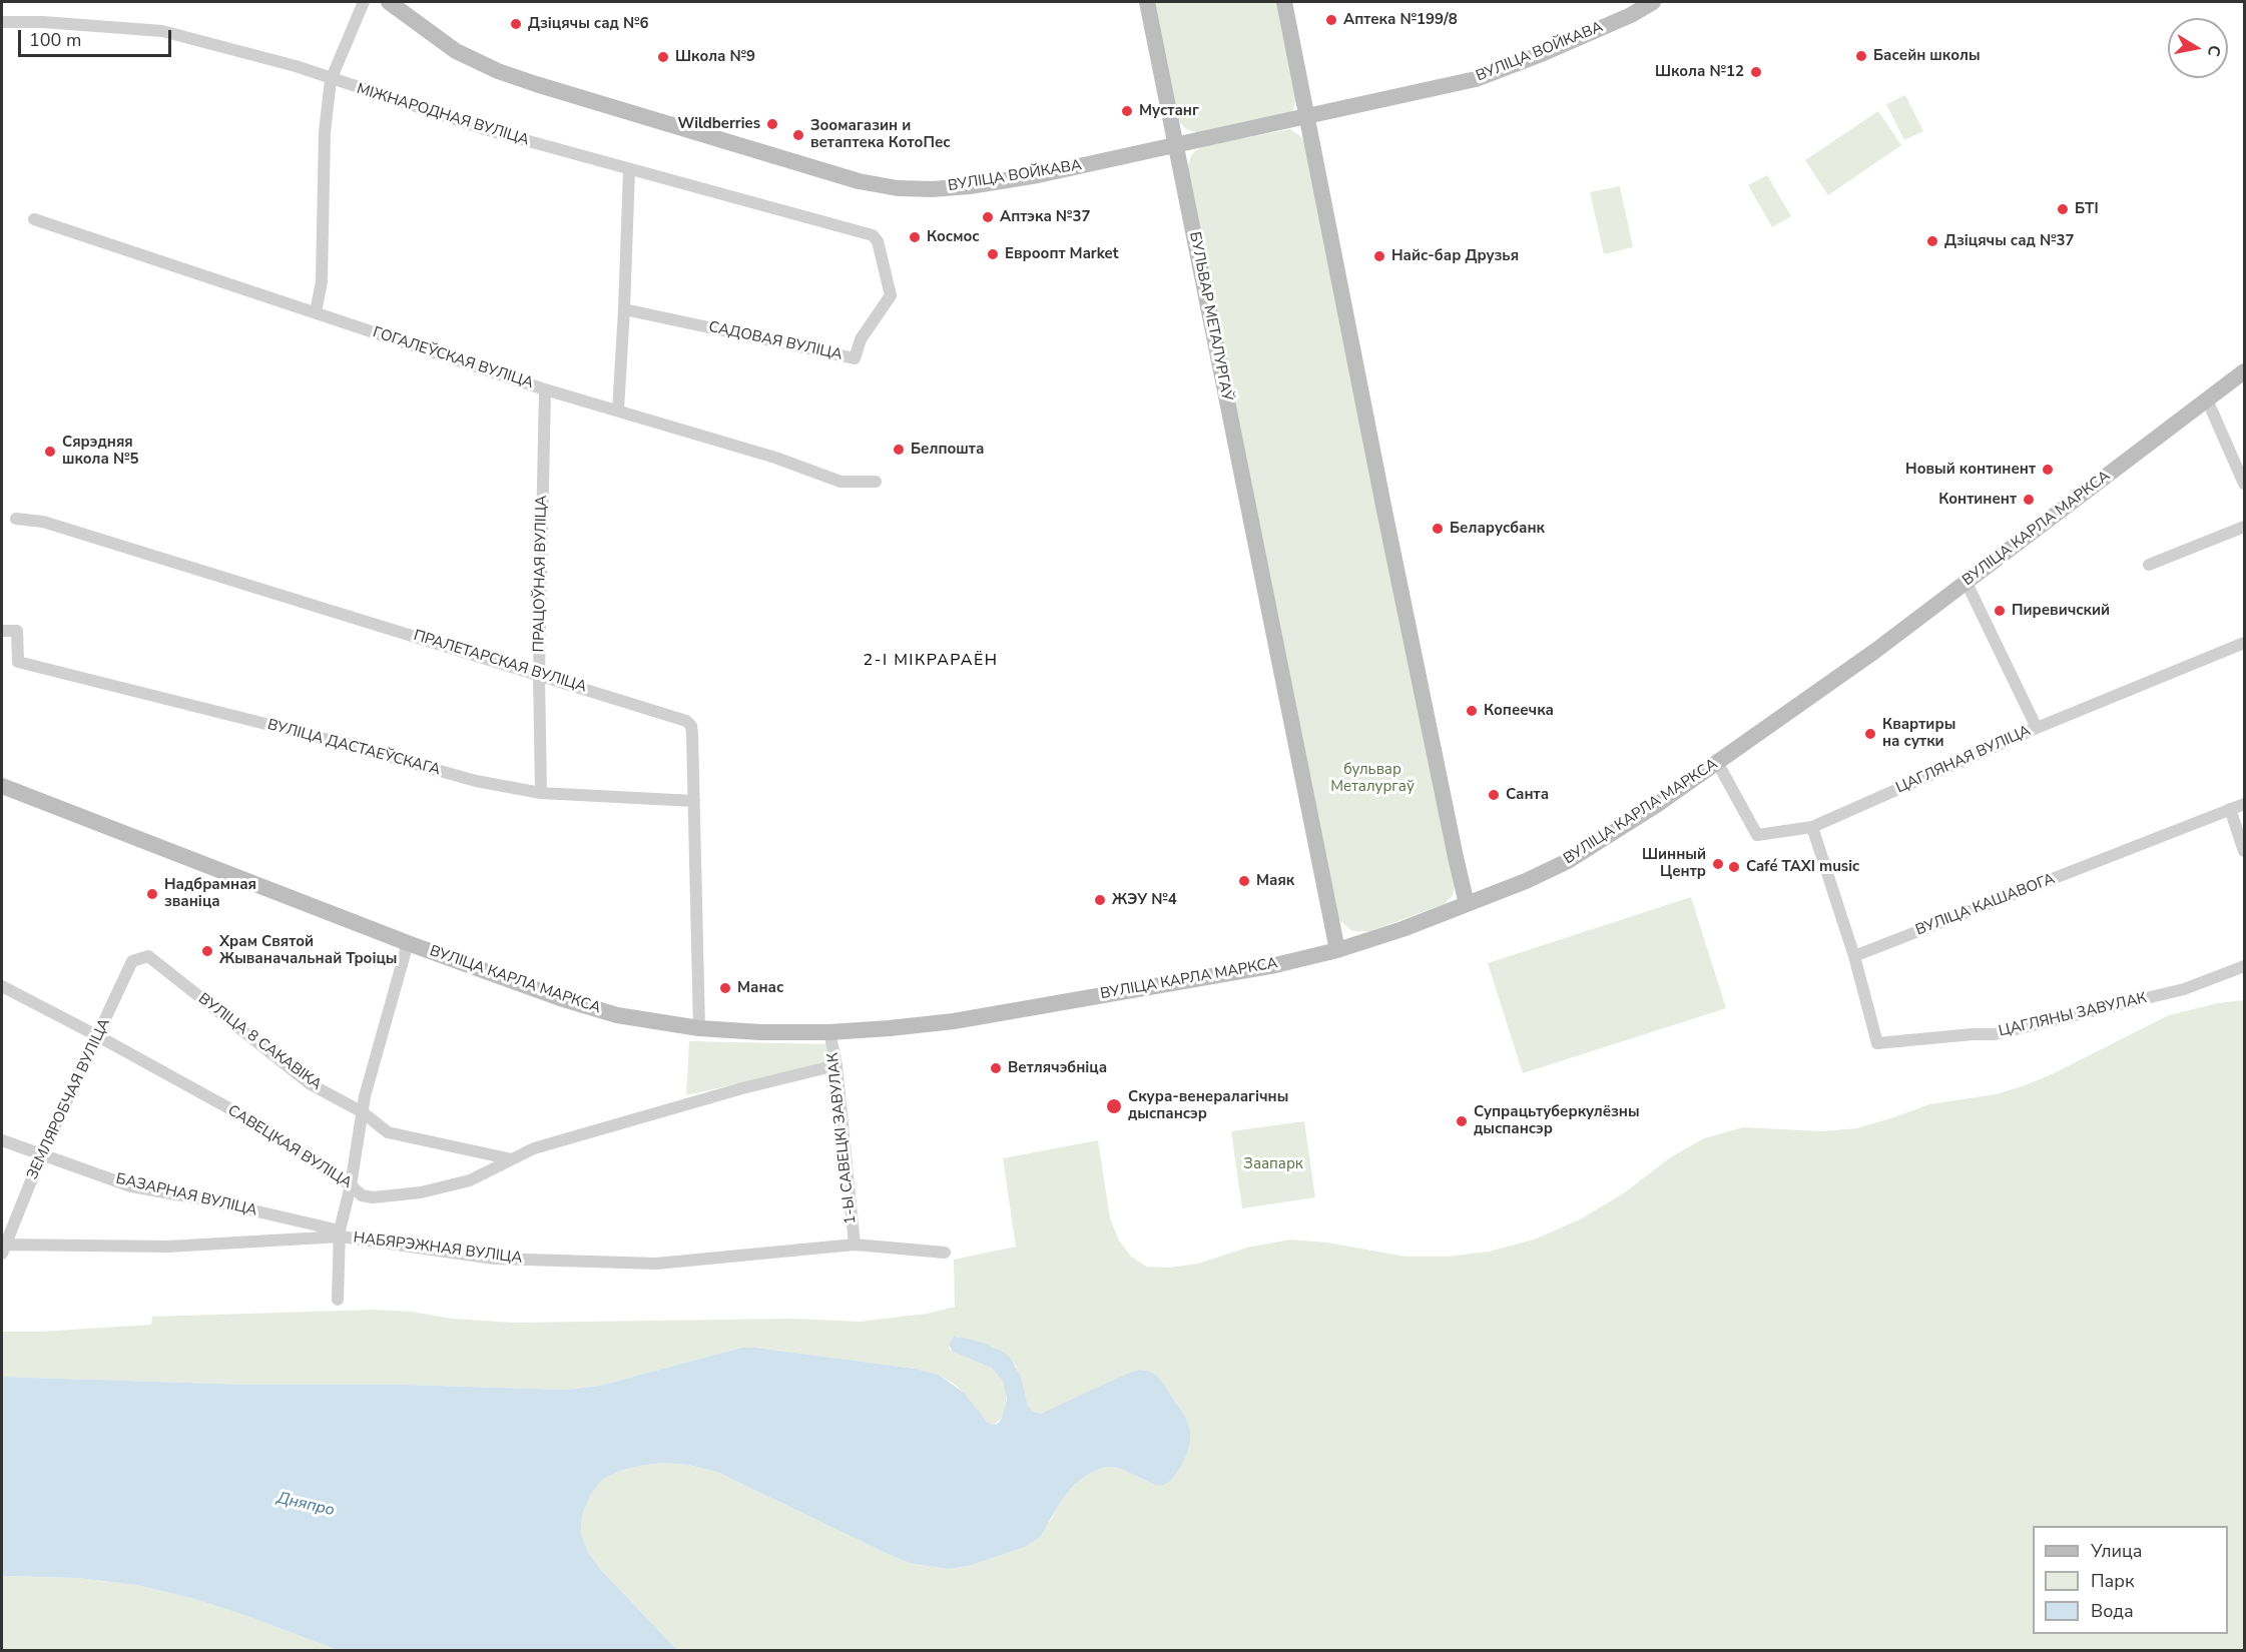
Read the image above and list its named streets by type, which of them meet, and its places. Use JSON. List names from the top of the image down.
{
  "streets": {
    "main road": ["ВУЛІЦА ВОЙКАВА", "БУЛЬВАР МЕТАЛУРГАЎ", "ВУЛІЦА КАРЛА МАРКСА"],
    "street": [
      "МІЖНАРОДНАЯ ВУЛІЦА",
      "САДОВАЯ ВУЛІЦА",
      "ГОГАЛЕЎСКАЯ ВУЛІЦА",
      "ПРАЦОЎНАЯ ВУЛІЦА",
      "ПРАЛЕТАРСКАЯ ВУЛІЦА",
      "ВУЛІЦА ДАСТАЕЎСКАГА",
      "ЦАГЛЯНАЯ ВУЛІЦА",
      "ВУЛІЦА КАШАВОГА",
      "ЦАГЛЯНЫ ЗАВУЛАК",
      "ВУЛІЦА 8 САКАВІКА",
      "ЗЕМЛЯРОБЧАЯ ВУЛІЦА",
      "1-Ы САВЕЦКІ ЗАВУЛАК",
      "САВЕЦКАЯ ВУЛІЦА",
      "БАЗАРНАЯ ВУЛІЦА",
      "НАБЯРЭЖНАЯ ВУЛІЦА"
    ]
  },
  "crossings": [
    ["ВУЛІЦА ВОЙКАВА", "БУЛЬВАР МЕТАЛУРГАЎ"],
    ["МІЖНАРОДНАЯ ВУЛІЦА", "САДОВАЯ ВУЛІЦА"],
    ["БУЛЬВАР МЕТАЛУРГАЎ", "ВУЛІЦА КАРЛА МАРКСА"],
    ["ГОГАЛЕЎСКАЯ ВУЛІЦА", "ПРАЦОЎНАЯ ВУЛІЦА"],
    ["ВУЛІЦА КАРЛА МАРКСА", "ПРАЛЕТАРСКАЯ ВУЛІЦА"],
    ["ВУЛІЦА КАРЛА МАРКСА", "ЦАГЛЯНАЯ ВУЛІЦА"],
    ["ВУЛІЦА КАРЛА МАРКСА", "1-Ы САВЕЦКІ ЗАВУЛАК"],
    ["ПРАЦОЎНАЯ ВУЛІЦА", "ПРАЛЕТАРСКАЯ ВУЛІЦА"],
    ["ПРАЦОЎНАЯ ВУЛІЦА", "ВУЛІЦА ДАСТАЕЎСКАГА"],
    ["ПРАЛЕТАРСКАЯ ВУЛІЦА", "ВУЛІЦА ДАСТАЕЎСКАГА"],
    ["ВУЛІЦА КАШАВОГА", "ЦАГЛЯНЫ ЗАВУЛАК"],
    ["ВУЛІЦА 8 САКАВІКА", "ЗЕМЛЯРОБЧАЯ ВУЛІЦА"],
    ["ВУЛІЦА 8 САКАВІКА", "САВЕЦКАЯ ВУЛІЦА"],
    ["ЗЕМЛЯРОБЧАЯ ВУЛІЦА", "САВЕЦКАЯ ВУЛІЦА"],
    ["ЗЕМЛЯРОБЧАЯ ВУЛІЦА", "БАЗАРНАЯ ВУЛІЦА"],
    ["ЗЕМЛЯРОБЧАЯ ВУЛІЦА", "НАБЯРЭЖНАЯ ВУЛІЦА"],
    ["1-Ы САВЕЦКІ ЗАВУЛАК", "САВЕЦКАЯ ВУЛІЦА"],
    ["1-Ы САВЕЦКІ ЗАВУЛАК", "НАБЯРЭЖНАЯ ВУЛІЦА"],
    ["БАЗАРНАЯ ВУЛІЦА", "НАБЯРЭЖНАЯ ВУЛІЦА"]
  ],
  "districts": ["2-І МІКРАРАЁН"],
  "water": ["Дняпро"],
  "parks": ["бульвар Металургаў", "Заапарк"],
  "places": [
    "Аптека №199/8",
    "Дзіцячы сад №6",
    "Басейн школы",
    "Школа №9",
    "Школа №12",
    "Мустанг",
    "Wildberries",
    "Зоомагазин и ветаптека КотоПес",
    "БТІ",
    "Аптэка №37",
    "Космос",
    "Дзіцячы сад №37",
    "Евроопт Market",
    "Найс-бар Друзья",
    "Белпошта",
    "Сярэдняя школа №5",
    "Новый континент",
    "Континент",
    "Беларусбанк",
    "Пиревичский",
    "Копеечка",
    "Квартиры на сутки",
    "Санта",
    "Шинный Центр",
    "Café TAXI music",
    "Маяк",
    "Надбрамная званіца",
    "ЖЭУ №4",
    "Храм Святой Жываначальнай Троіцы",
    "Манас",
    "Ветлячэбніца",
    "Скура-венералагічны дыспансэр",
    "Супрацьтуберкулёзны дыспансэр"
  ],
  "legend": ["Улица", "Парк", "Вода"],
  "scale_bar": "100 m",
  "north": "right"
}
